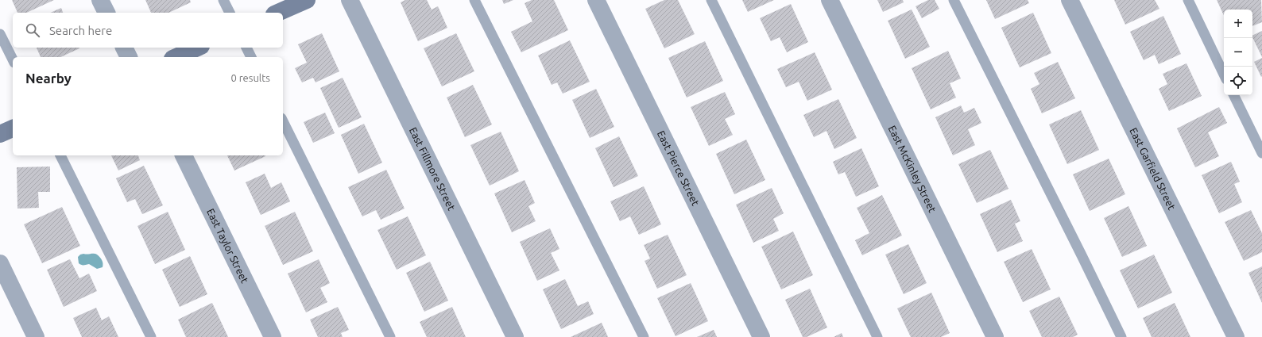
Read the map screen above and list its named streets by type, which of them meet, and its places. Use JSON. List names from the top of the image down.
{
  "streets": {
    "street": [
      "East Fillmore Street",
      "East Pierce Street",
      "East McKinley Street",
      "East Garfield Street",
      "East Taylor Street"
    ]
  },
  "page": {
    "map_buttons": ["+", "−"],
    "search": "Search here",
    "heading": ["Nearby", "0 results"]
  }
}
